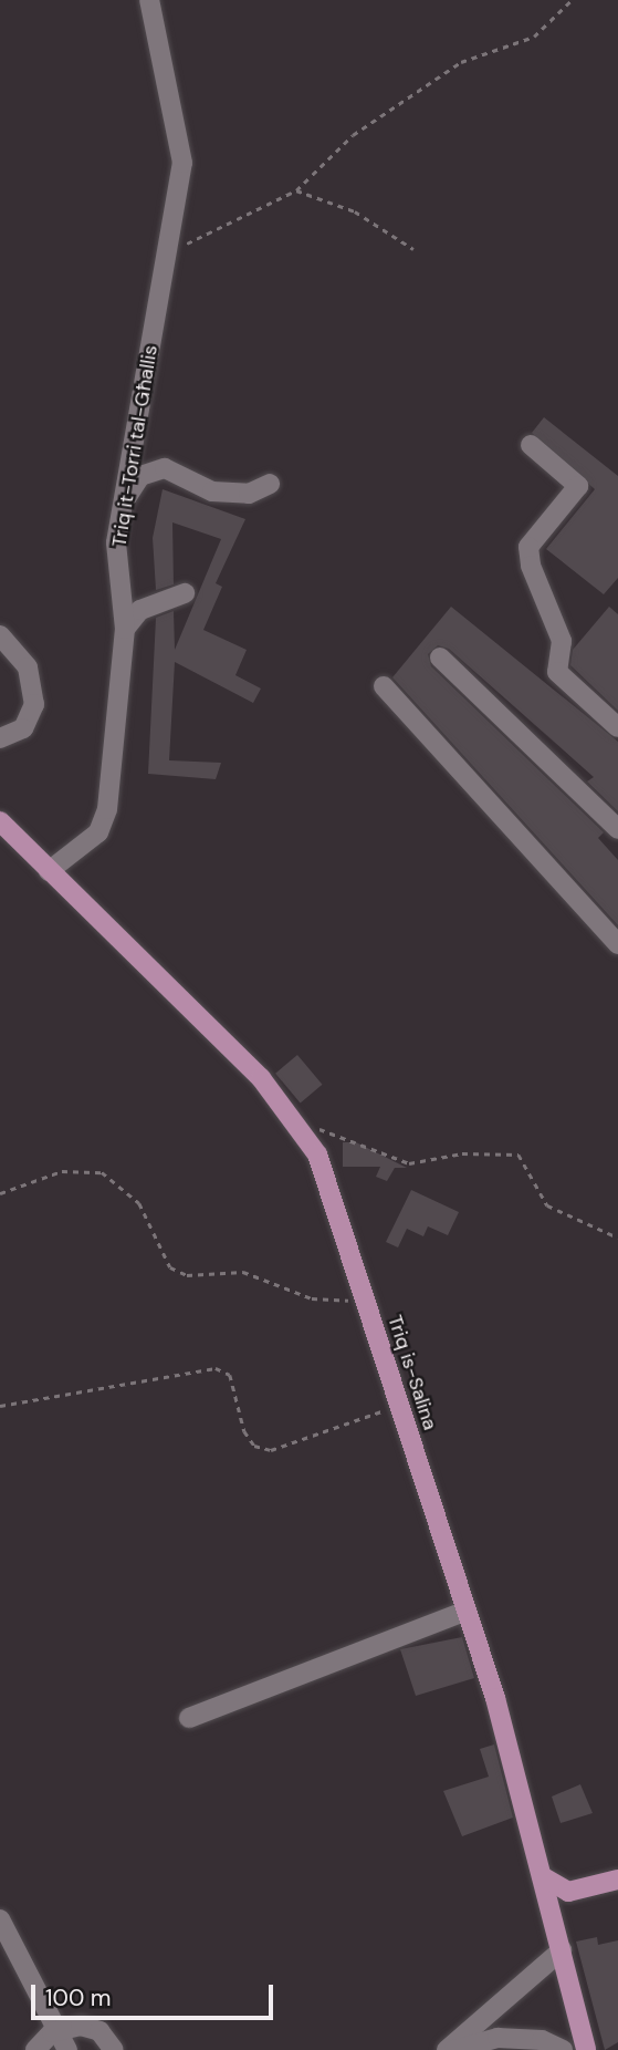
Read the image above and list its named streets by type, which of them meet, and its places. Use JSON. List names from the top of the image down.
{
  "streets": {
    "main road": ["Triq is-Salina"],
    "street": ["Triq it-Torri tal-Għallis"]
  },
  "crossings": [
    ["Triq it-Torri tal-Għallis", "Triq is-Salina"]
  ],
  "scale_bar": "100 m"
}
